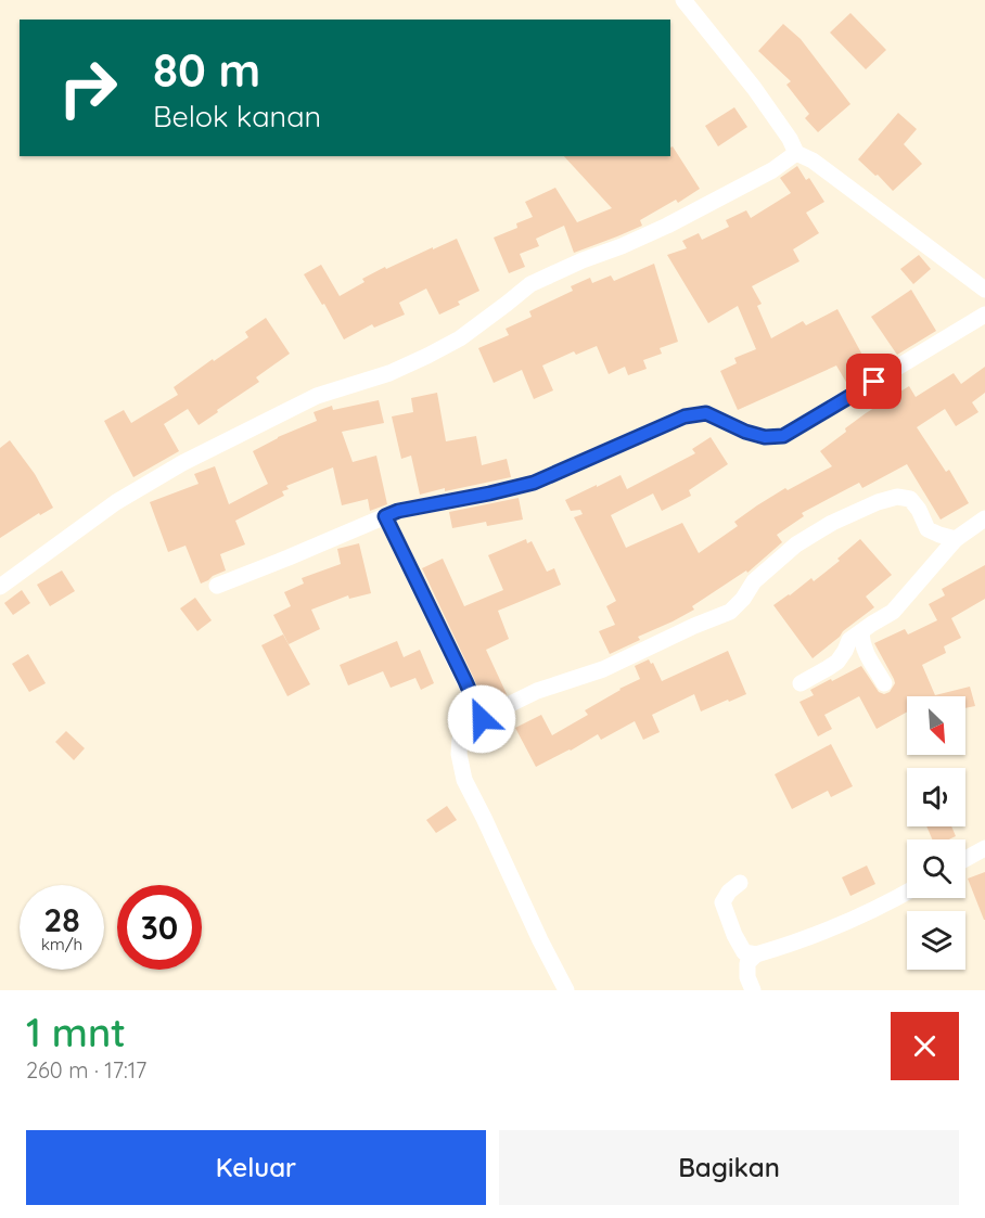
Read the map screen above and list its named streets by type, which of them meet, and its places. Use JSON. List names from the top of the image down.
{
  "north": "bottom right",
  "page": {
    "turn": ["80 m", "Belok kanan"],
    "speed": "28 km/h",
    "limit": "30",
    "heading": ["1 mnt", "260 m · 17:17"],
    "buttons": ["Keluar", "Bagikan"]
  }
}
